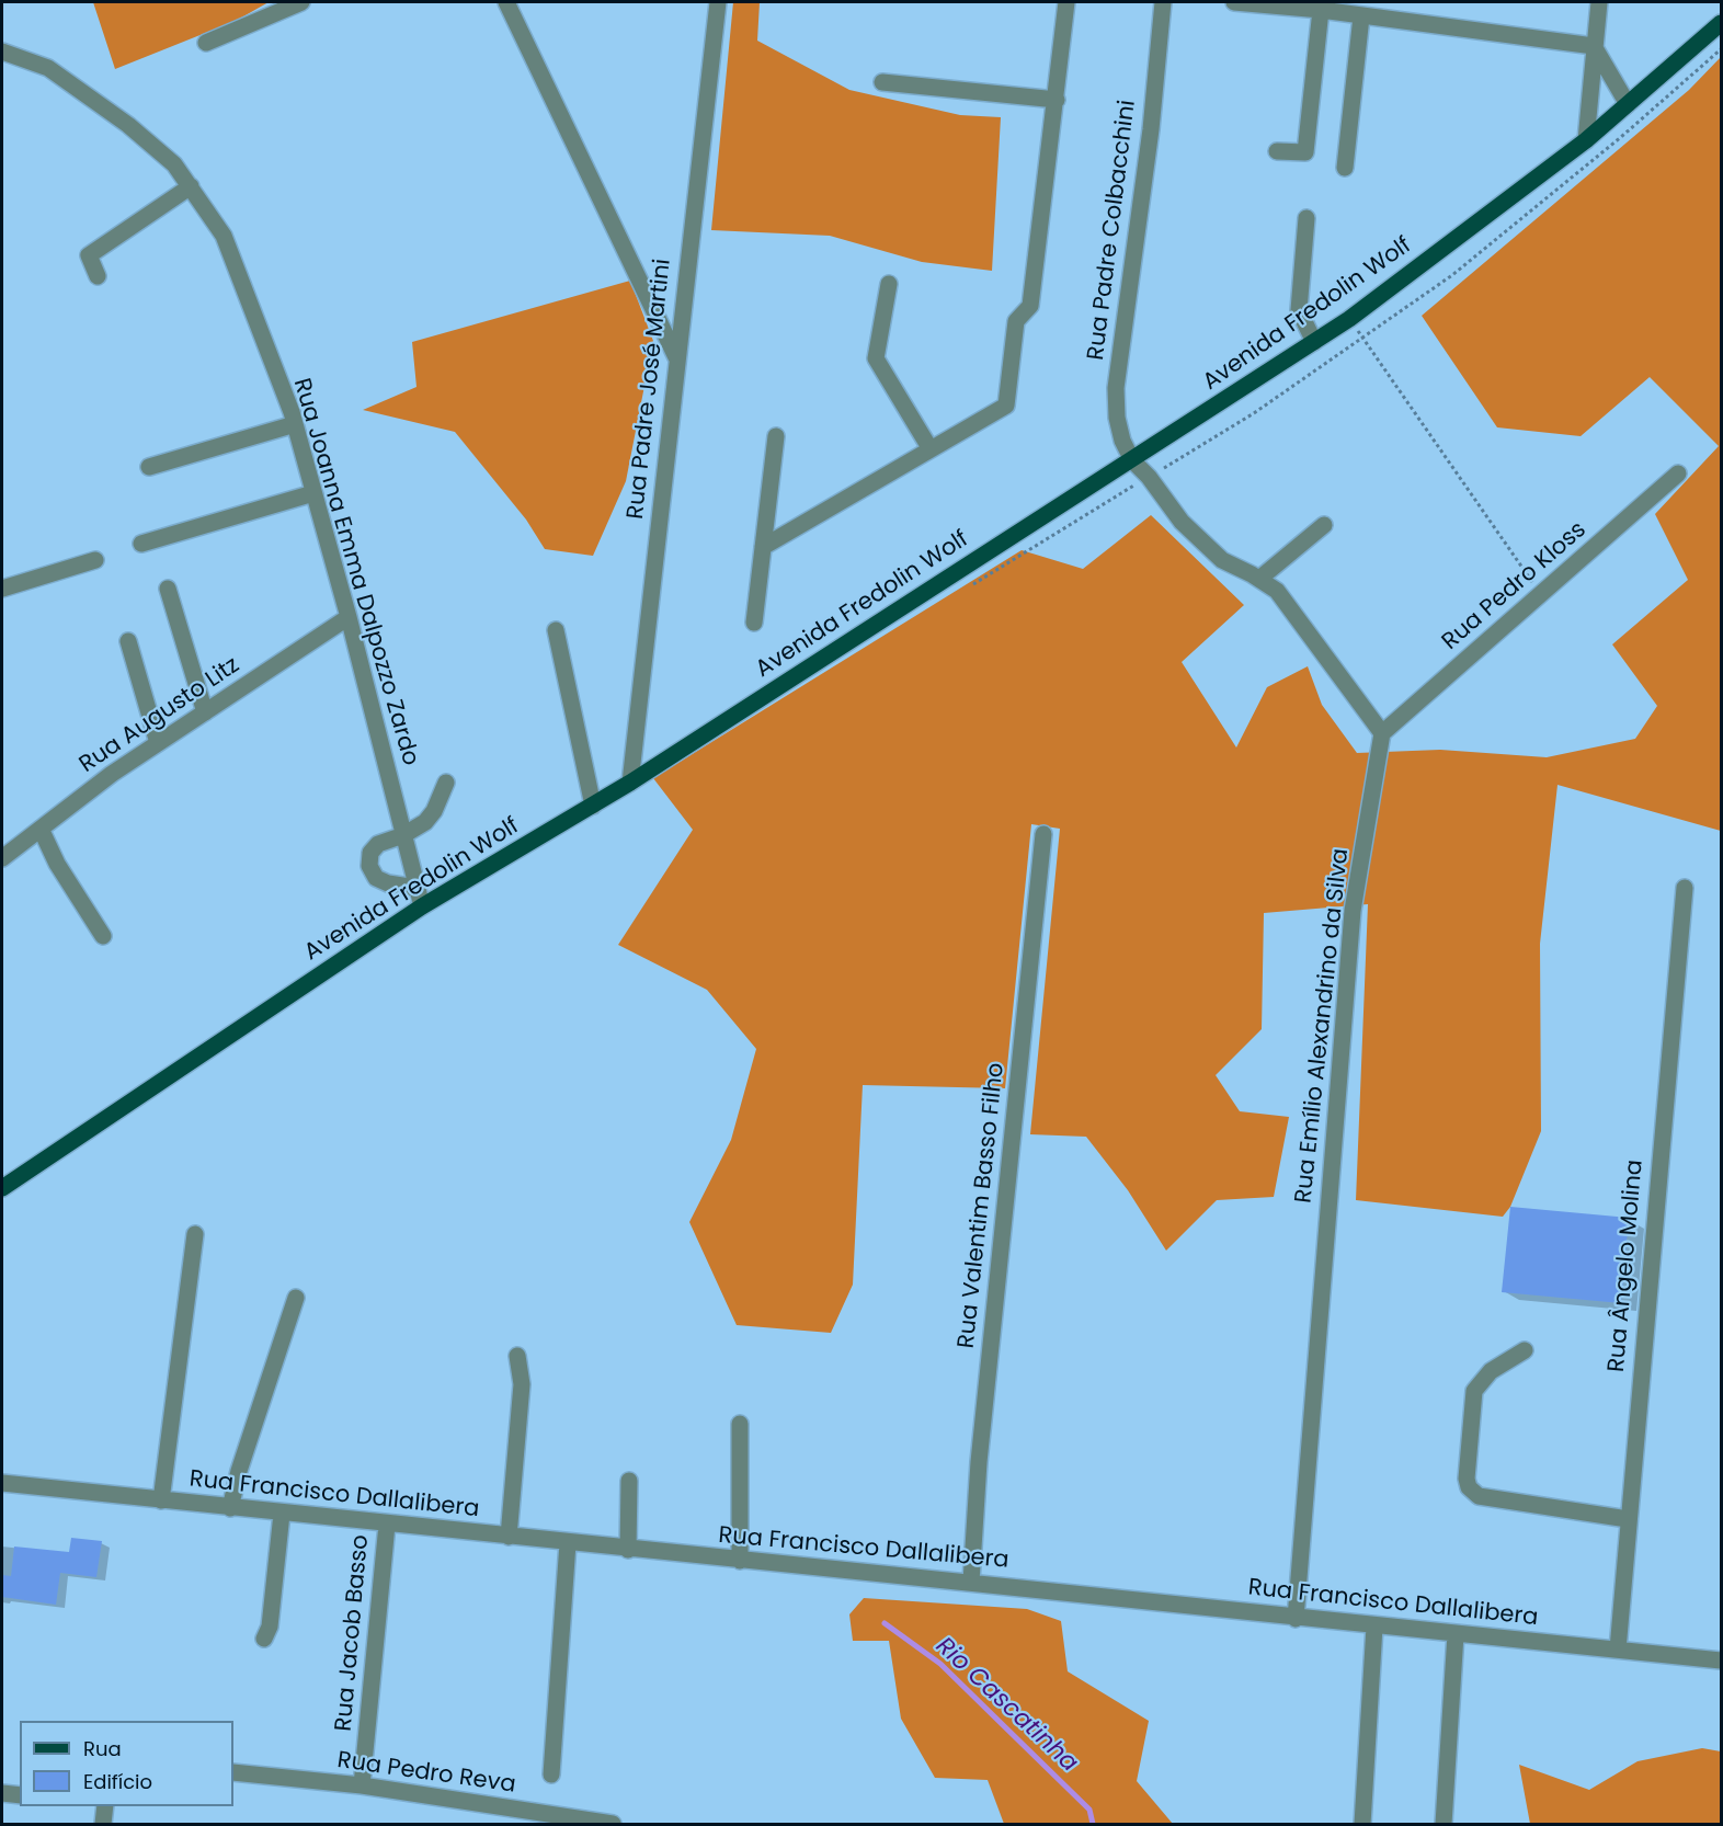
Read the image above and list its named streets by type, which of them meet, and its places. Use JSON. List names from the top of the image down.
{
  "streets": {
    "main road": ["Avenida Fredolin Wolf"],
    "street": [
      "Rua Padre Colbacchini",
      "Rua Padre José Martini",
      "Rua Joanna Emma Dalpozzo Zardo",
      "Rua Pedro Kloss",
      "Rua Augusto Litz",
      "Rua Emílio Alexandrino da Silva",
      "Rua Valentim Basso Filho",
      "Rua Ângelo Molina",
      "Rua Francisco Dallalibera",
      "Rua Jacob Basso",
      "Rua Pedro Reva"
    ]
  },
  "crossings": [
    ["Rua Padre Colbacchini", "Avenida Fredolin Wolf"],
    ["Avenida Fredolin Wolf", "Rua Padre José Martini"],
    ["Avenida Fredolin Wolf", "Rua Joanna Emma Dalpozzo Zardo"],
    ["Rua Joanna Emma Dalpozzo Zardo", "Rua Augusto Litz"],
    ["Rua Pedro Kloss", "Rua Emílio Alexandrino da Silva"],
    ["Rua Emílio Alexandrino da Silva", "Rua Francisco Dallalibera"],
    ["Rua Valentim Basso Filho", "Rua Francisco Dallalibera"],
    ["Rua Ângelo Molina", "Rua Francisco Dallalibera"],
    ["Rua Francisco Dallalibera", "Rua Jacob Basso"],
    ["Rua Jacob Basso", "Rua Pedro Reva"]
  ],
  "water": ["Rio Cascatinha"],
  "legend": ["Rua", "Edifício"]
}
